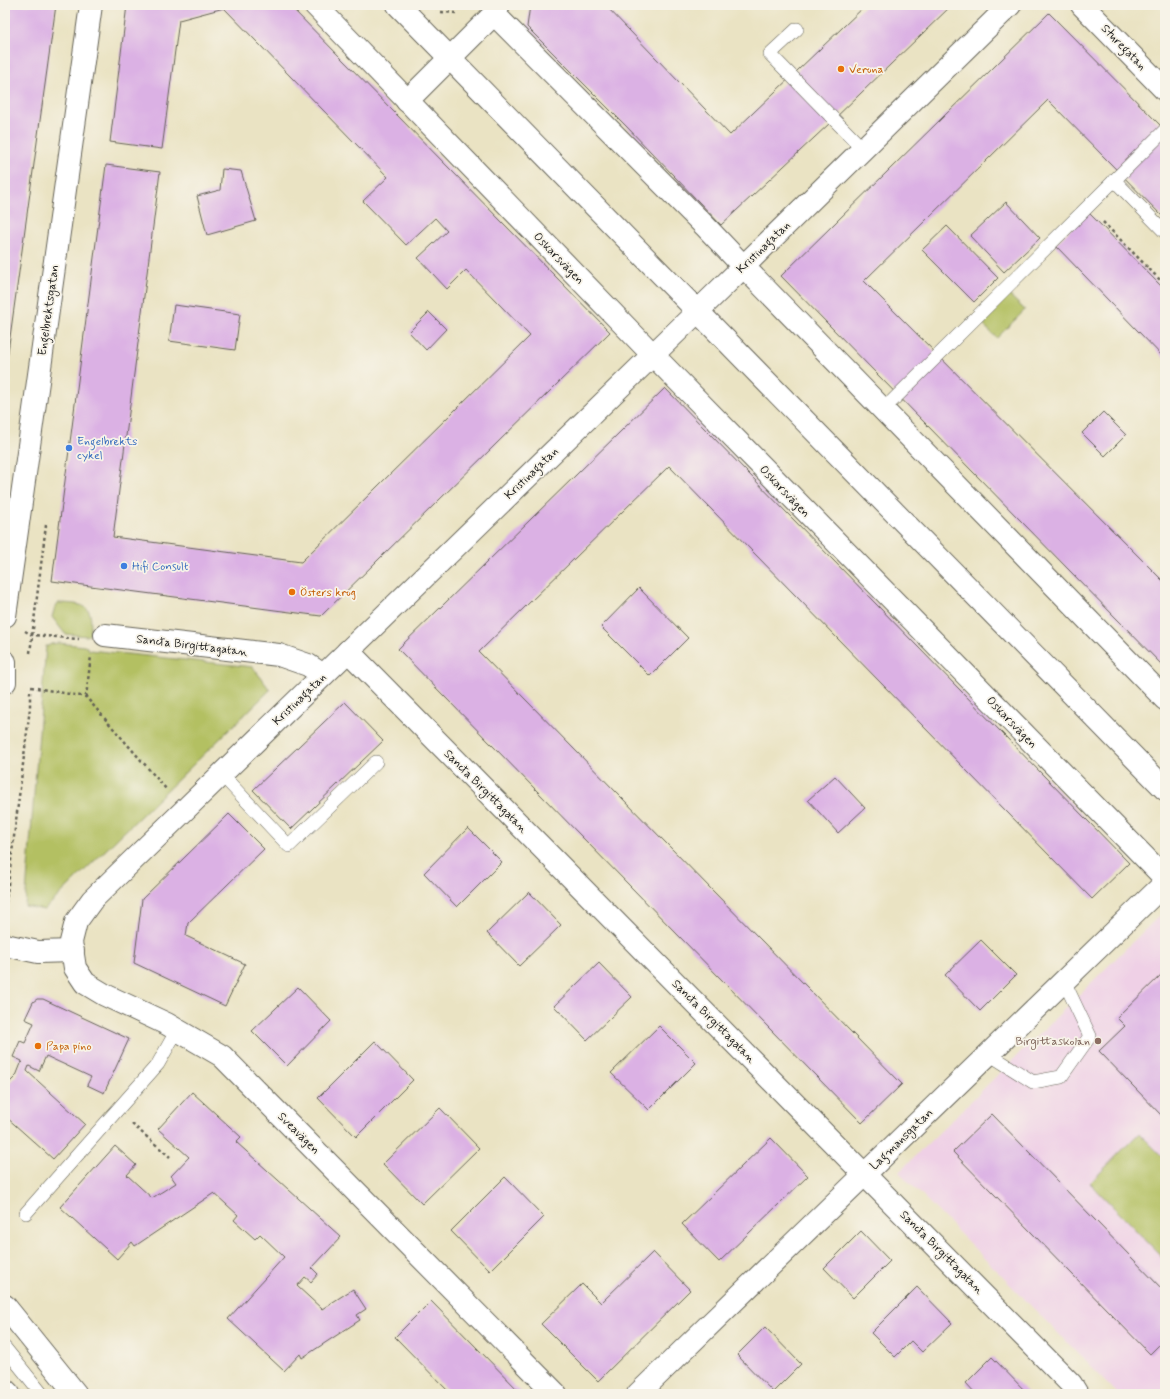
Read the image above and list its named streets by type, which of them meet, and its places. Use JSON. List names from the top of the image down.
{
  "streets": {
    "street": [
      "Sturegatan",
      "Kristinagatan",
      "Oskarsvägen",
      "Engelbrektsgatan",
      "Sancta Birgittagatan",
      "Sveavägen",
      "Lagmansgatan"
    ]
  },
  "crossings": [
    ["Kristinagatan", "Oskarsvägen"],
    ["Kristinagatan", "Sancta Birgittagatan"],
    ["Kristinagatan", "Sveavägen"],
    ["Sancta Birgittagatan", "Lagmansgatan"]
  ],
  "places": [
    "Verona",
    "Engelbrekts cykel",
    "Hifi Consult",
    "Östers krog",
    "Birgittaskolan",
    "Papa pino"
  ]
}
